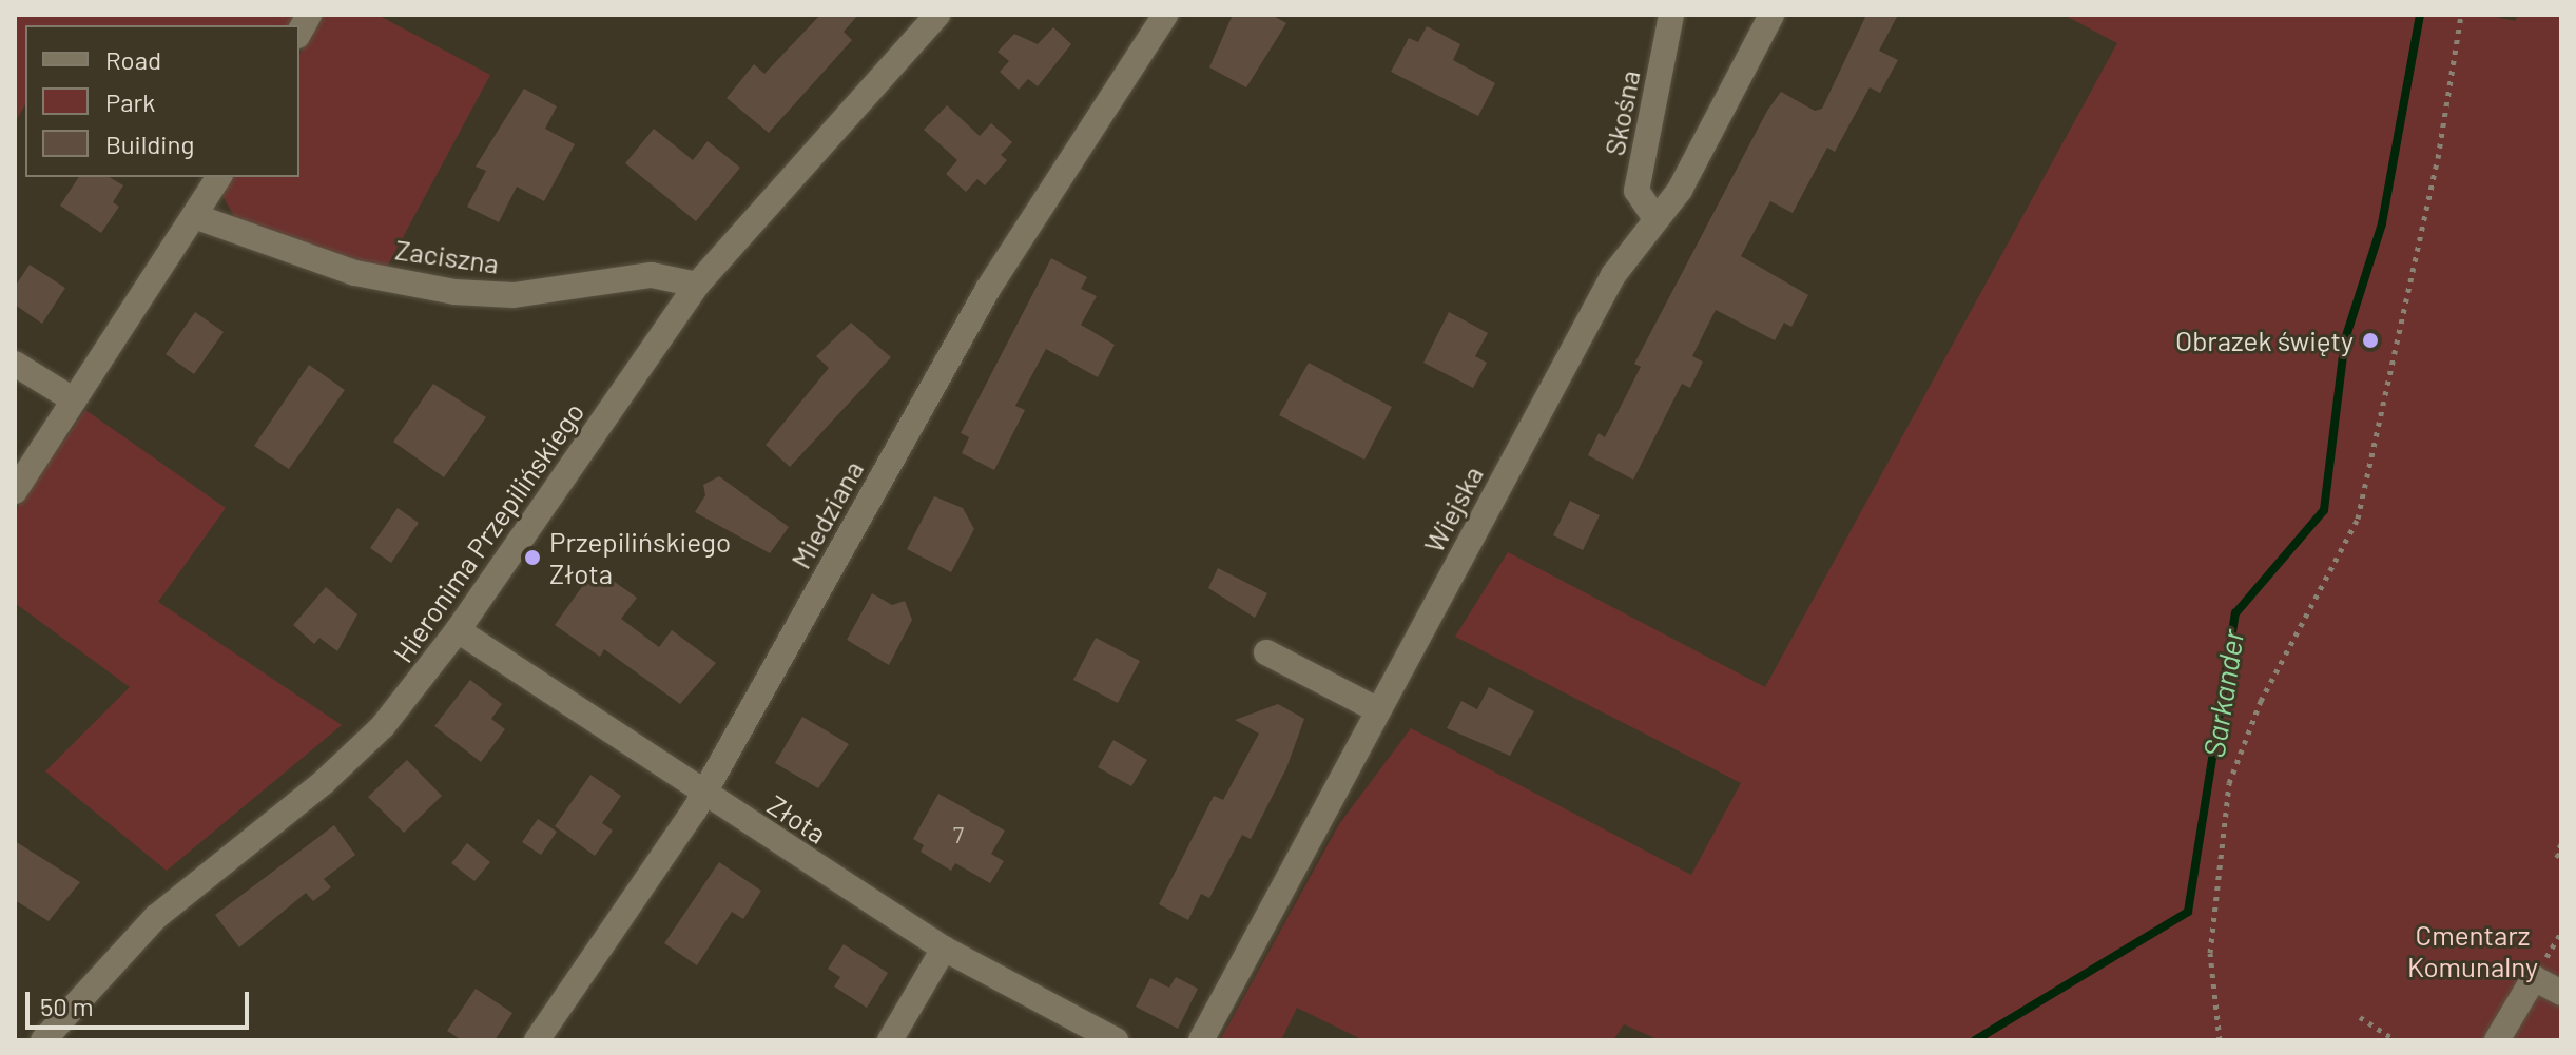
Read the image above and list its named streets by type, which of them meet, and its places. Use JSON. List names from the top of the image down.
{
  "streets": {
    "street": [
      "Skośna",
      "Zaciszna",
      "Wiejska",
      "Miedziana",
      "Hieronima Przepilińskiego",
      "Złota"
    ]
  },
  "crossings": [
    ["Skośna", "Wiejska"],
    ["Zaciszna", "Hieronima Przepilińskiego"],
    ["Miedziana", "Złota"],
    ["Hieronima Przepilińskiego", "Złota"]
  ],
  "water": ["Sarkander"],
  "parks": ["Cmentarz Komunalny"],
  "places": ["Obrazek święty", "Przepilińskiego Złota"],
  "house_numbers": ["7"],
  "legend": ["Road", "Park", "Building"],
  "scale_bar": "50 m"
}
